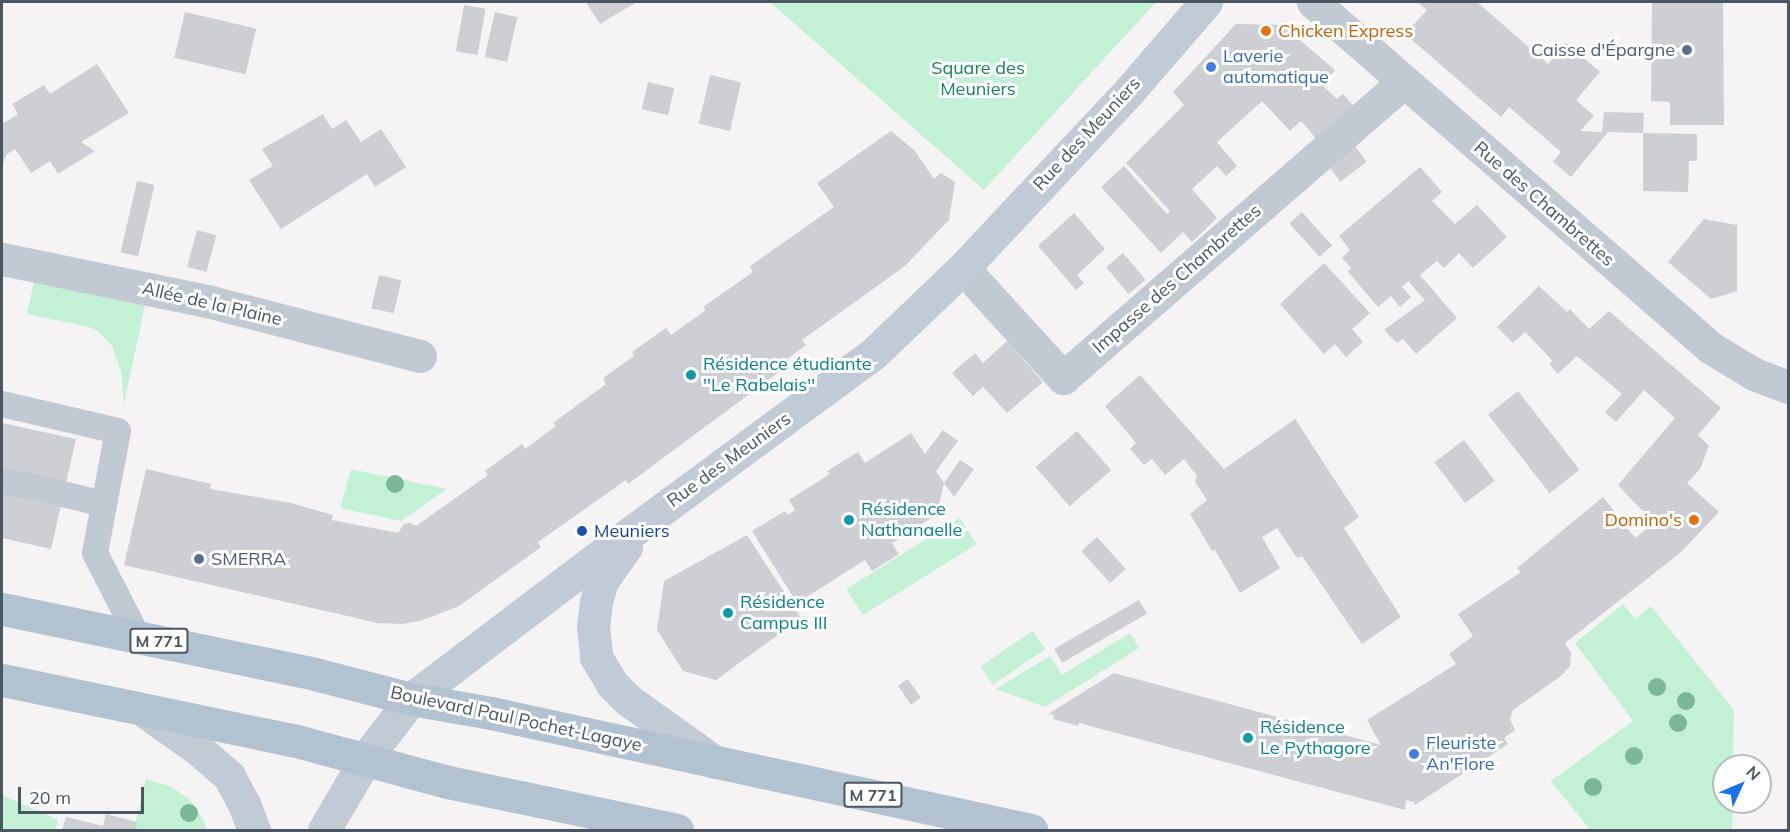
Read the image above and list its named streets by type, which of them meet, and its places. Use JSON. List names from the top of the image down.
{
  "streets": {
    "main road": ["Rue des Meuniers", "M 771", "Boulevard Paul Pochet-Lagaye"],
    "street": ["Rue des Chambrettes", "Impasse des Chambrettes", "Allée de la Plaine"]
  },
  "crossings": [
    ["Rue des Meuniers", "Impasse des Chambrettes"],
    ["Rue des Meuniers", "Boulevard Paul Pochet-Lagaye"],
    ["Rue des Chambrettes", "Impasse des Chambrettes"]
  ],
  "parks": ["Square des Meuniers"],
  "places": [
    "Chicken Express",
    "Caisse d'Épargne",
    "Laverie automatique",
    "Résidence étudiante ''Le Rabelais''",
    "Résidence Nathanaelle",
    "Domino's",
    "Meuniers",
    "SMERRA",
    "Résidence Campus III",
    "Résidence Le Pythagore",
    "Fleuriste An'Flore"
  ],
  "scale_bar": "20 m",
  "north": "top right"
}
